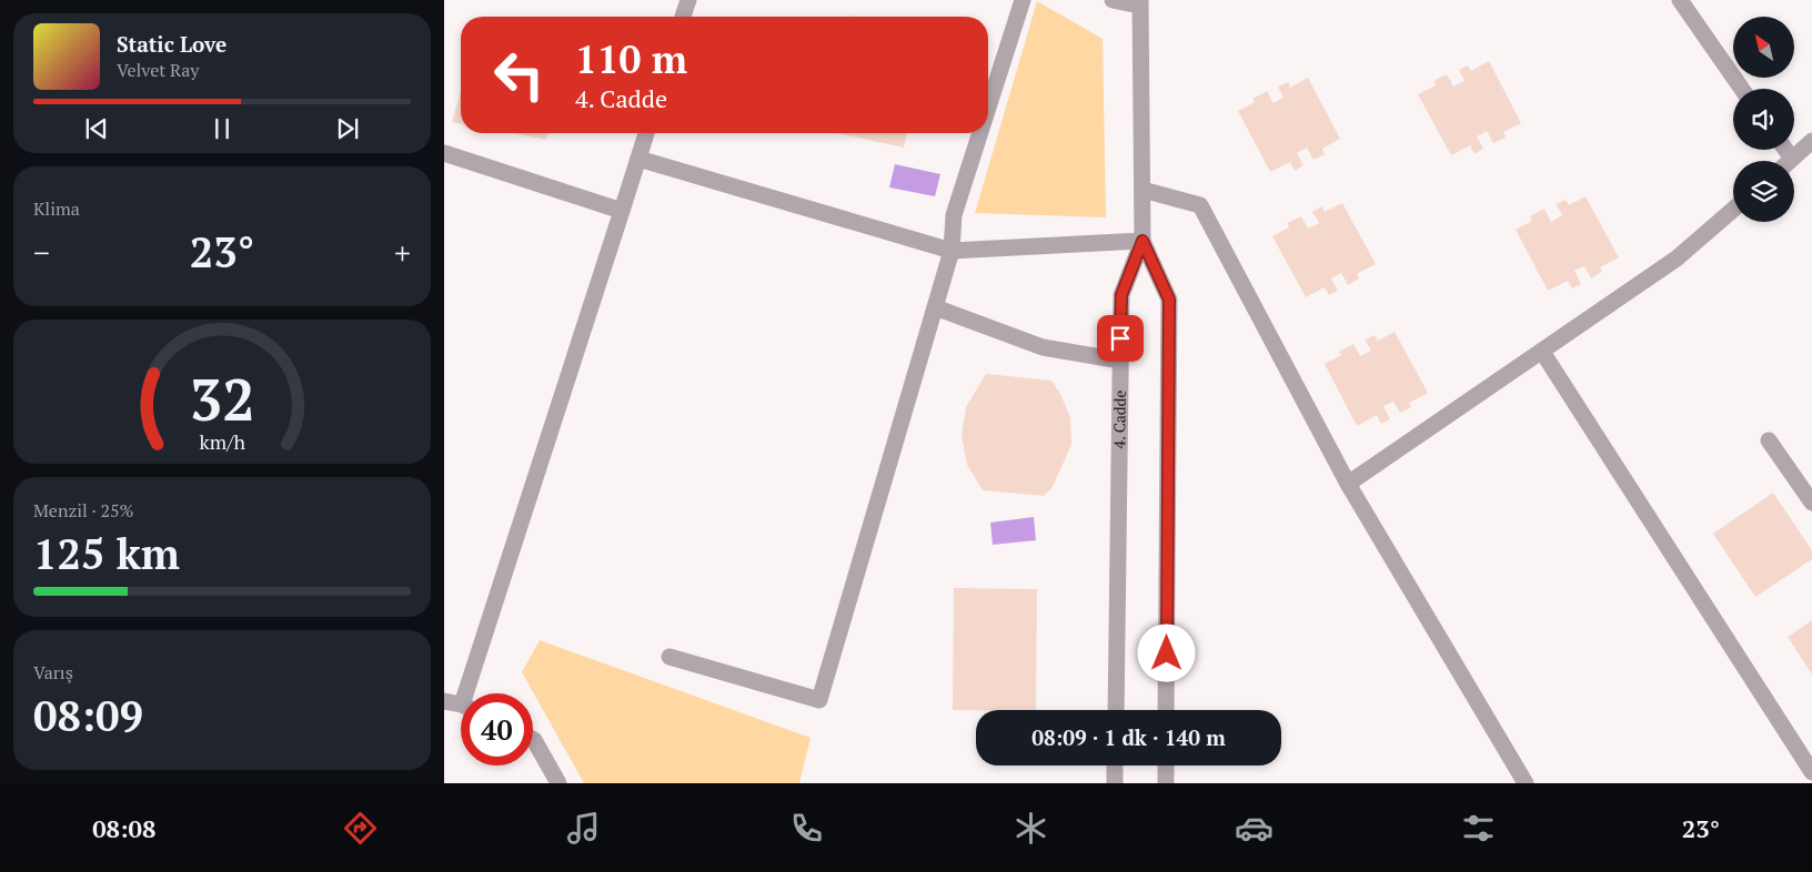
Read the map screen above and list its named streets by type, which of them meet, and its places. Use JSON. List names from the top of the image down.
{
  "streets": {
    "street": ["4. Cadde"]
  },
  "north": "top left",
  "page": {
    "turn": ["110 m", "4. Cadde"],
    "song": ["Static Love", "Velvet Ray"],
    "tile": [
      "Klima",
      ["Menzil · 25%", "125 km"],
      ["Varış", "08:09"]
    ],
    "heat": ["−", "23°", "+"],
    "limit": "40",
    "trip": "08:09 · 1 dk · 140 m",
    "tabs": ["08:08", "23°"],
    "gauge": ["32", "km/h"]
  }
}
